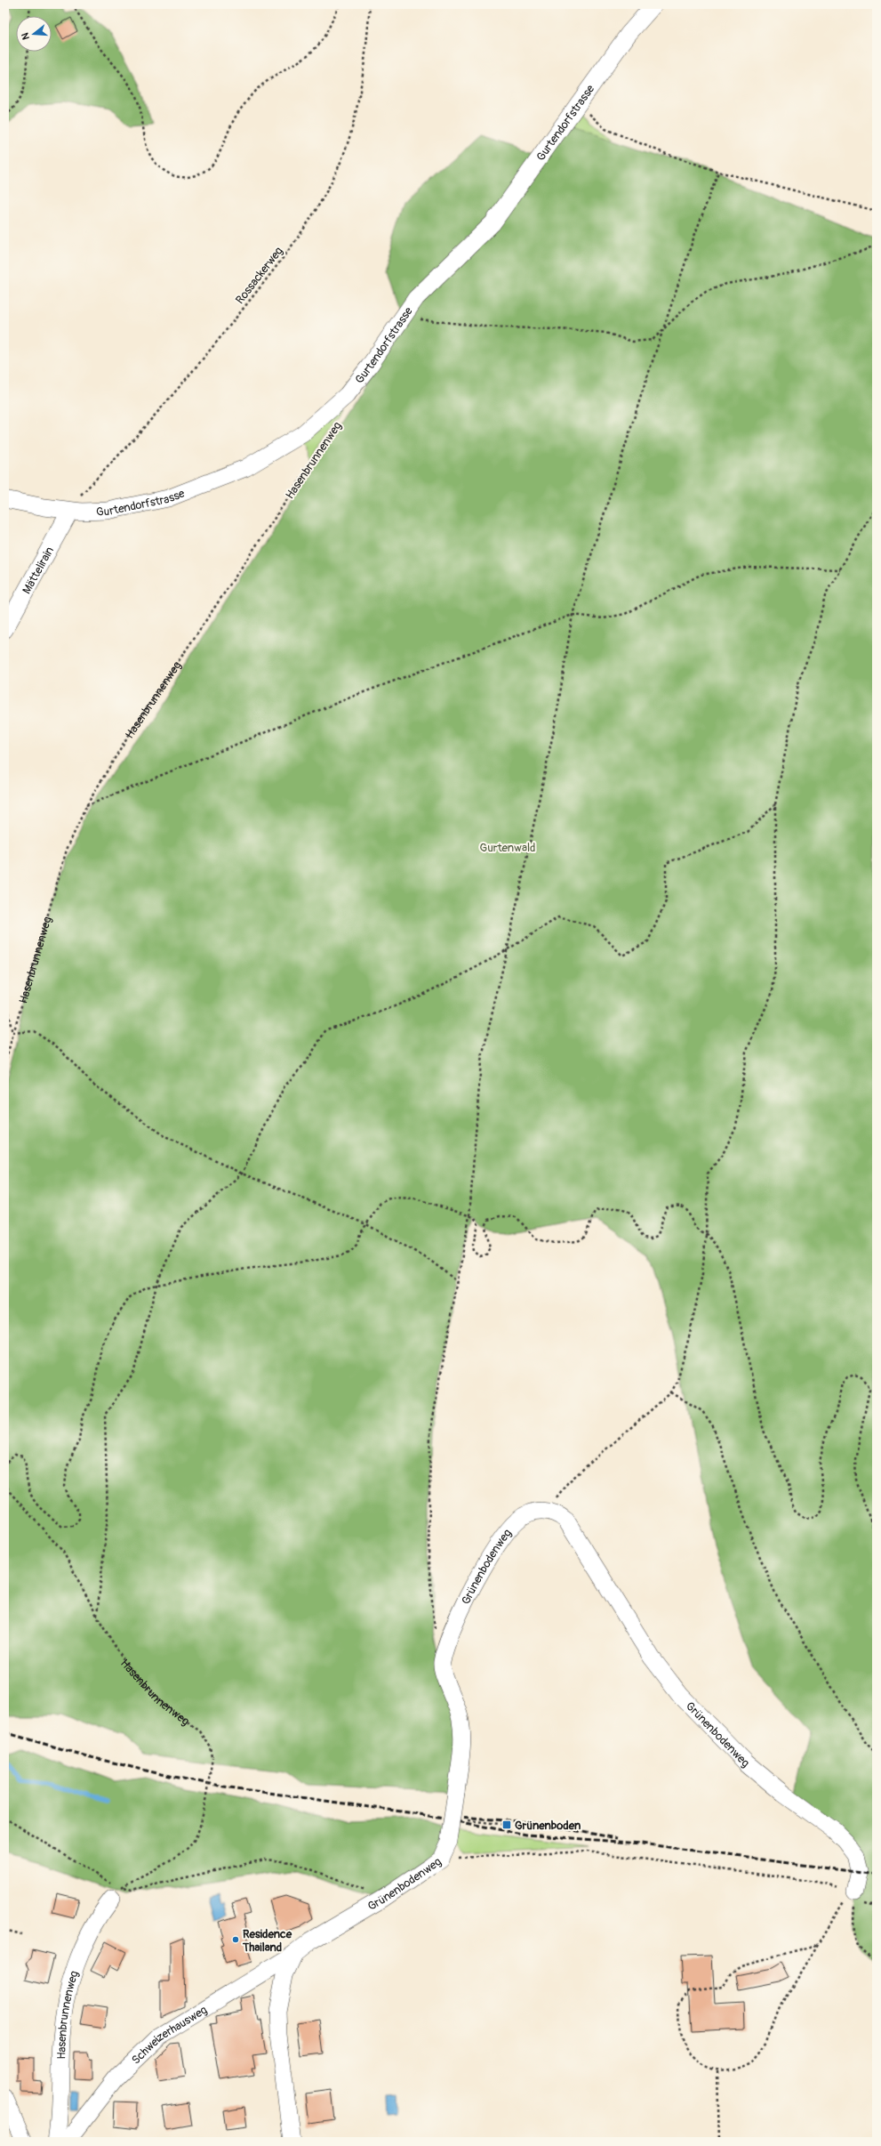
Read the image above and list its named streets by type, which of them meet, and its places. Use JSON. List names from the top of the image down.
{
  "streets": {
    "street": [
      "Gurtendorfstrasse",
      "Hasenbrunnenweg",
      "Mättelirain",
      "Grünenbodenweg",
      "Schweizerhausweg"
    ],
    "path": ["Rossackerweg"]
  },
  "crossings": [
    ["Gurtendorfstrasse", "Rossackerweg"],
    ["Gurtendorfstrasse", "Mättelirain"],
    ["Rossackerweg", "Mättelirain"],
    ["Grünenbodenweg", "Schweizerhausweg"]
  ],
  "parks": ["Gurtenwald"],
  "places": {
    "transit": ["Grünenboden"],
    "other": ["Residence Thailand"]
  },
  "north": "left"
}
